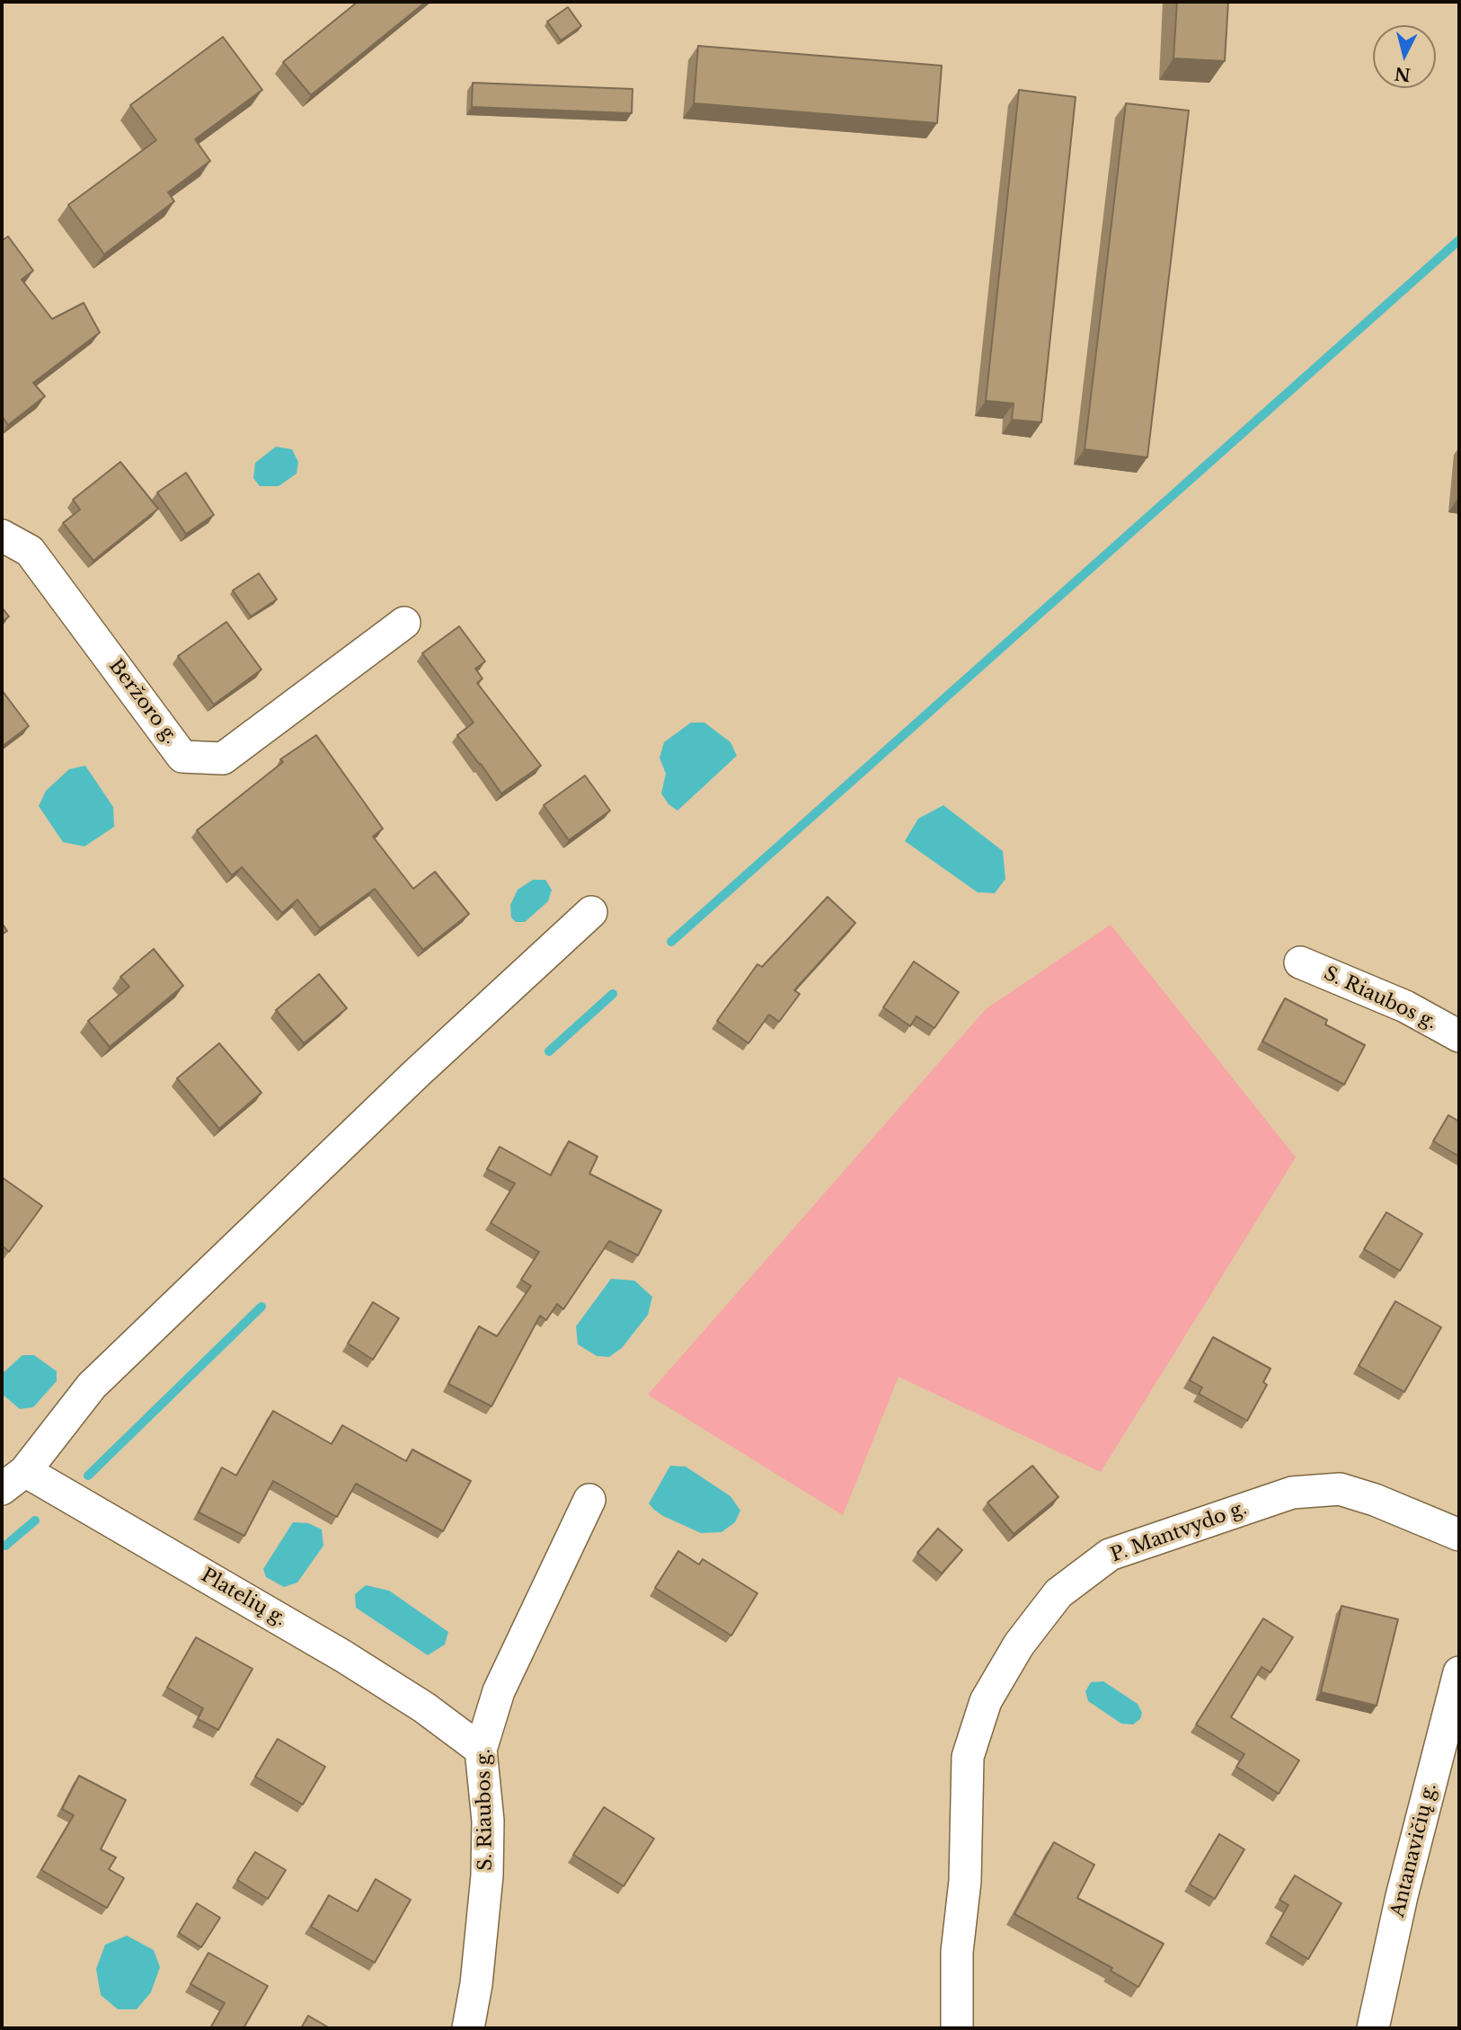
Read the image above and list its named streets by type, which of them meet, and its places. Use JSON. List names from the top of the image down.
{
  "streets": {
    "street": [
      "Beržoro g.",
      "S. Riaubos g.",
      "P. Mantvydo g.",
      "Platelių g.",
      "Antanavičių g."
    ]
  },
  "crossings": [
    ["S. Riaubos g.", "Platelių g."]
  ],
  "north": "bottom"
}
